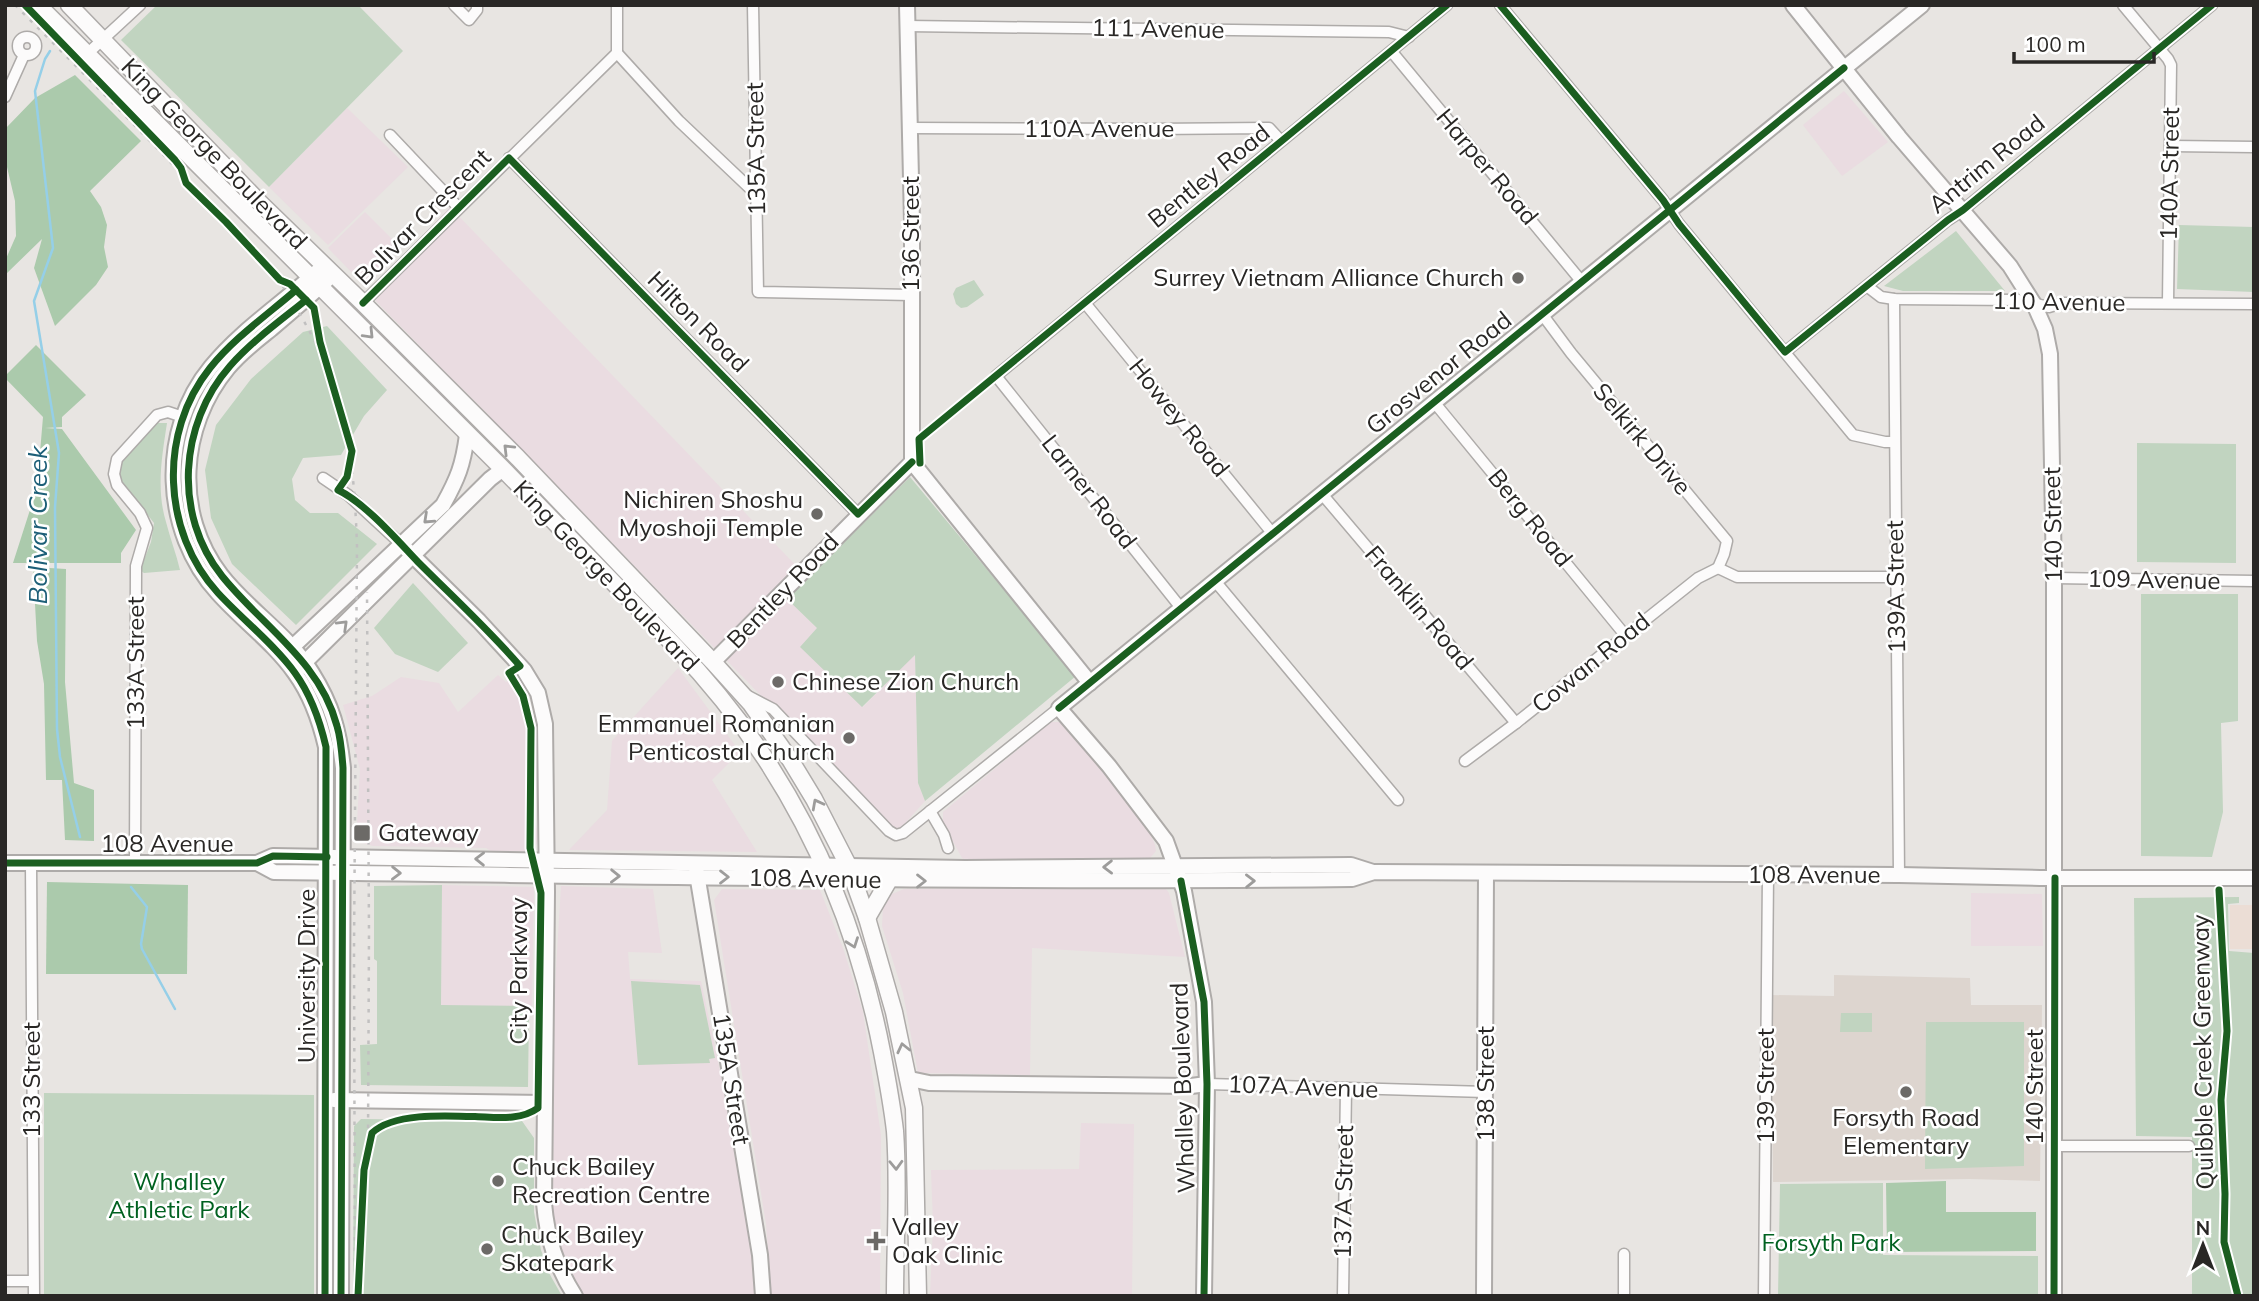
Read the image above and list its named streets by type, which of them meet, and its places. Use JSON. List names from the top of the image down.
{
  "streets": {
    "main road": [
      "135A Street",
      "King George Boulevard",
      "Bentley Road",
      "136 Street",
      "Grosvenor Road",
      "140 Street",
      "108 Avenue",
      "City Parkway",
      "University Drive",
      "138 Street",
      "107A Avenue",
      "Whalley Boulevard"
    ],
    "street": [
      "111 Avenue",
      "110A Avenue",
      "Antrim Road",
      "Harper Road",
      "140A Street",
      "Bolivar Crescent",
      "110 Avenue",
      "Hilton Road",
      "Howey Road",
      "Selkirk Drive",
      "Larner Road",
      "Berg Road",
      "109 Avenue",
      "139A Street",
      "Franklin Road",
      "133A Street",
      "Cowan Road",
      "133 Street",
      "139 Street",
      "137A Street"
    ],
    "cycle path": ["Quibble Creek Greenway"]
  },
  "crossings": [
    ["111 Avenue", "Bentley Road"],
    ["111 Avenue", "136 Street"],
    ["110A Avenue", "Bentley Road"],
    ["110A Avenue", "136 Street"],
    ["135A Street", "136 Street"],
    ["135A Street", "108 Avenue"],
    ["King George Boulevard", "Bentley Road"],
    ["King George Boulevard", "Bolivar Crescent"],
    ["King George Boulevard", "Grosvenor Road"],
    ["King George Boulevard", "108 Avenue"],
    ["King George Boulevard", "University Drive"],
    ["King George Boulevard", "107A Avenue"],
    ["Antrim Road", "140A Street"],
    ["Antrim Road", "110 Avenue"],
    ["Antrim Road", "140 Street"],
    ["Harper Road", "Bentley Road"],
    ["Harper Road", "Grosvenor Road"],
    ["140A Street", "110 Avenue"],
    ["Bentley Road", "136 Street"],
    ["Bentley Road", "Hilton Road"],
    ["Bentley Road", "Howey Road"],
    ["Bentley Road", "Larner Road"],
    ["Bolivar Crescent", "Hilton Road"],
    ["110 Avenue", "140 Street"],
    ["110 Avenue", "139A Street"],
    ["Grosvenor Road", "Howey Road"],
    ["Grosvenor Road", "Selkirk Drive"],
    ["Grosvenor Road", "Larner Road"],
    ["Grosvenor Road", "Berg Road"],
    ["Grosvenor Road", "140 Street"],
    ["Grosvenor Road", "Franklin Road"],
    ["Grosvenor Road", "Whalley Boulevard"],
    ["Selkirk Drive", "Cowan Road"],
    ["Berg Road", "Cowan Road"],
    ["140 Street", "109 Avenue"],
    ["140 Street", "108 Avenue"],
    ["139A Street", "108 Avenue"],
    ["Franklin Road", "Cowan Road"],
    ["133A Street", "108 Avenue"],
    ["133A Street", "University Drive"],
    ["108 Avenue", "City Parkway"],
    ["108 Avenue", "University Drive"],
    ["108 Avenue", "133 Street"],
    ["108 Avenue", "138 Street"],
    ["108 Avenue", "139 Street"],
    ["108 Avenue", "Whalley Boulevard"],
    ["138 Street", "107A Avenue"],
    ["107A Avenue", "Whalley Boulevard"],
    ["107A Avenue", "137A Street"]
  ],
  "water": ["Bolivar Creek"],
  "parks": ["Whalley Athletic Park", "Forsyth Park"],
  "places": {
    "other": [
      "Surrey Vietnam Alliance Church",
      "Nichiren Shoshu Myoshoji Temple",
      "Chinese Zion Church",
      "Emmanuel Romanian Penticostal Church",
      "Forsyth Road Elementary",
      "Chuck Bailey Recreation Centre",
      "Chuck Bailey Skatepark"
    ],
    "transit": ["Gateway"],
    "health": ["Valley Oak Clinic"]
  },
  "scale_bar": "100 m",
  "north": "top"
}
